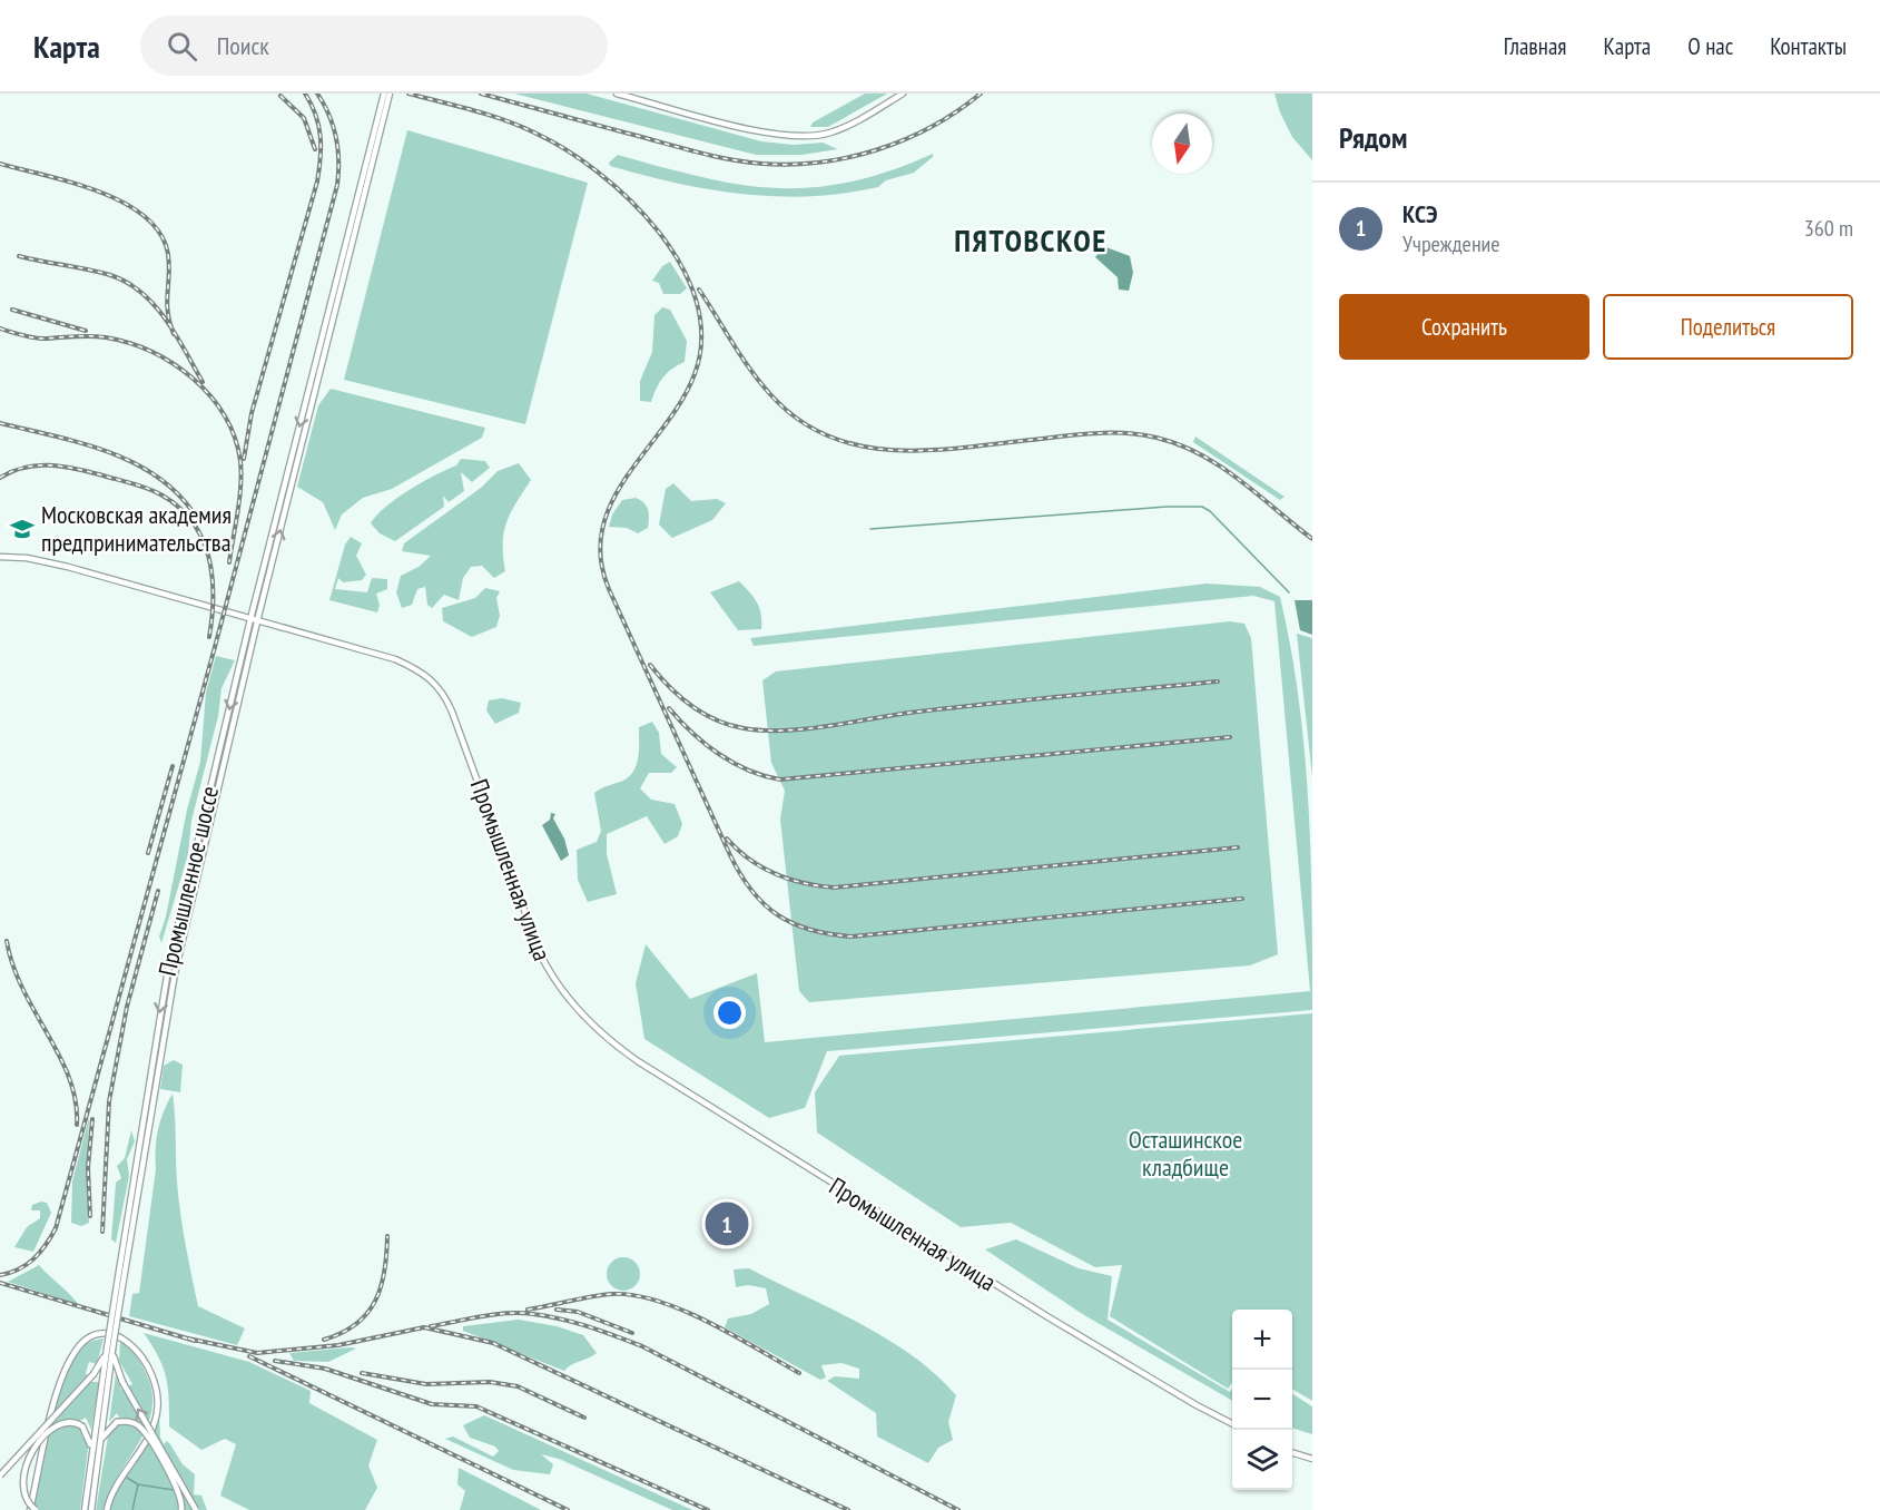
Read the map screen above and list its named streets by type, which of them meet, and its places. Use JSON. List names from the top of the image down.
{
  "streets": {
    "main road": ["Промышленная улица", "Промышленное шоссе"]
  },
  "crossings": [
    ["Промышленная улица", "Промышленное шоссе"]
  ],
  "districts": ["ПЯТОВСКОЕ"],
  "parks": ["Осташинское кладбище"],
  "places": {
    "school or university": ["Московская академия предпринимательства"]
  },
  "north": "bottom",
  "page": {
    "header": "Карта",
    "search": "Поиск",
    "nav": [
      "Главная",
      "Карта",
      "О нас",
      "Контакты"
    ],
    "heading": "Рядом",
    "list": [
      {
        "mark": "1",
        "name": "КСЭ",
        "note": "Учреждение",
        "value": "360 m"
      }
    ],
    "buttons": ["Сохранить", "Поделиться"],
    "pins": "1",
    "map_buttons": ["+", "−"]
  }
}
